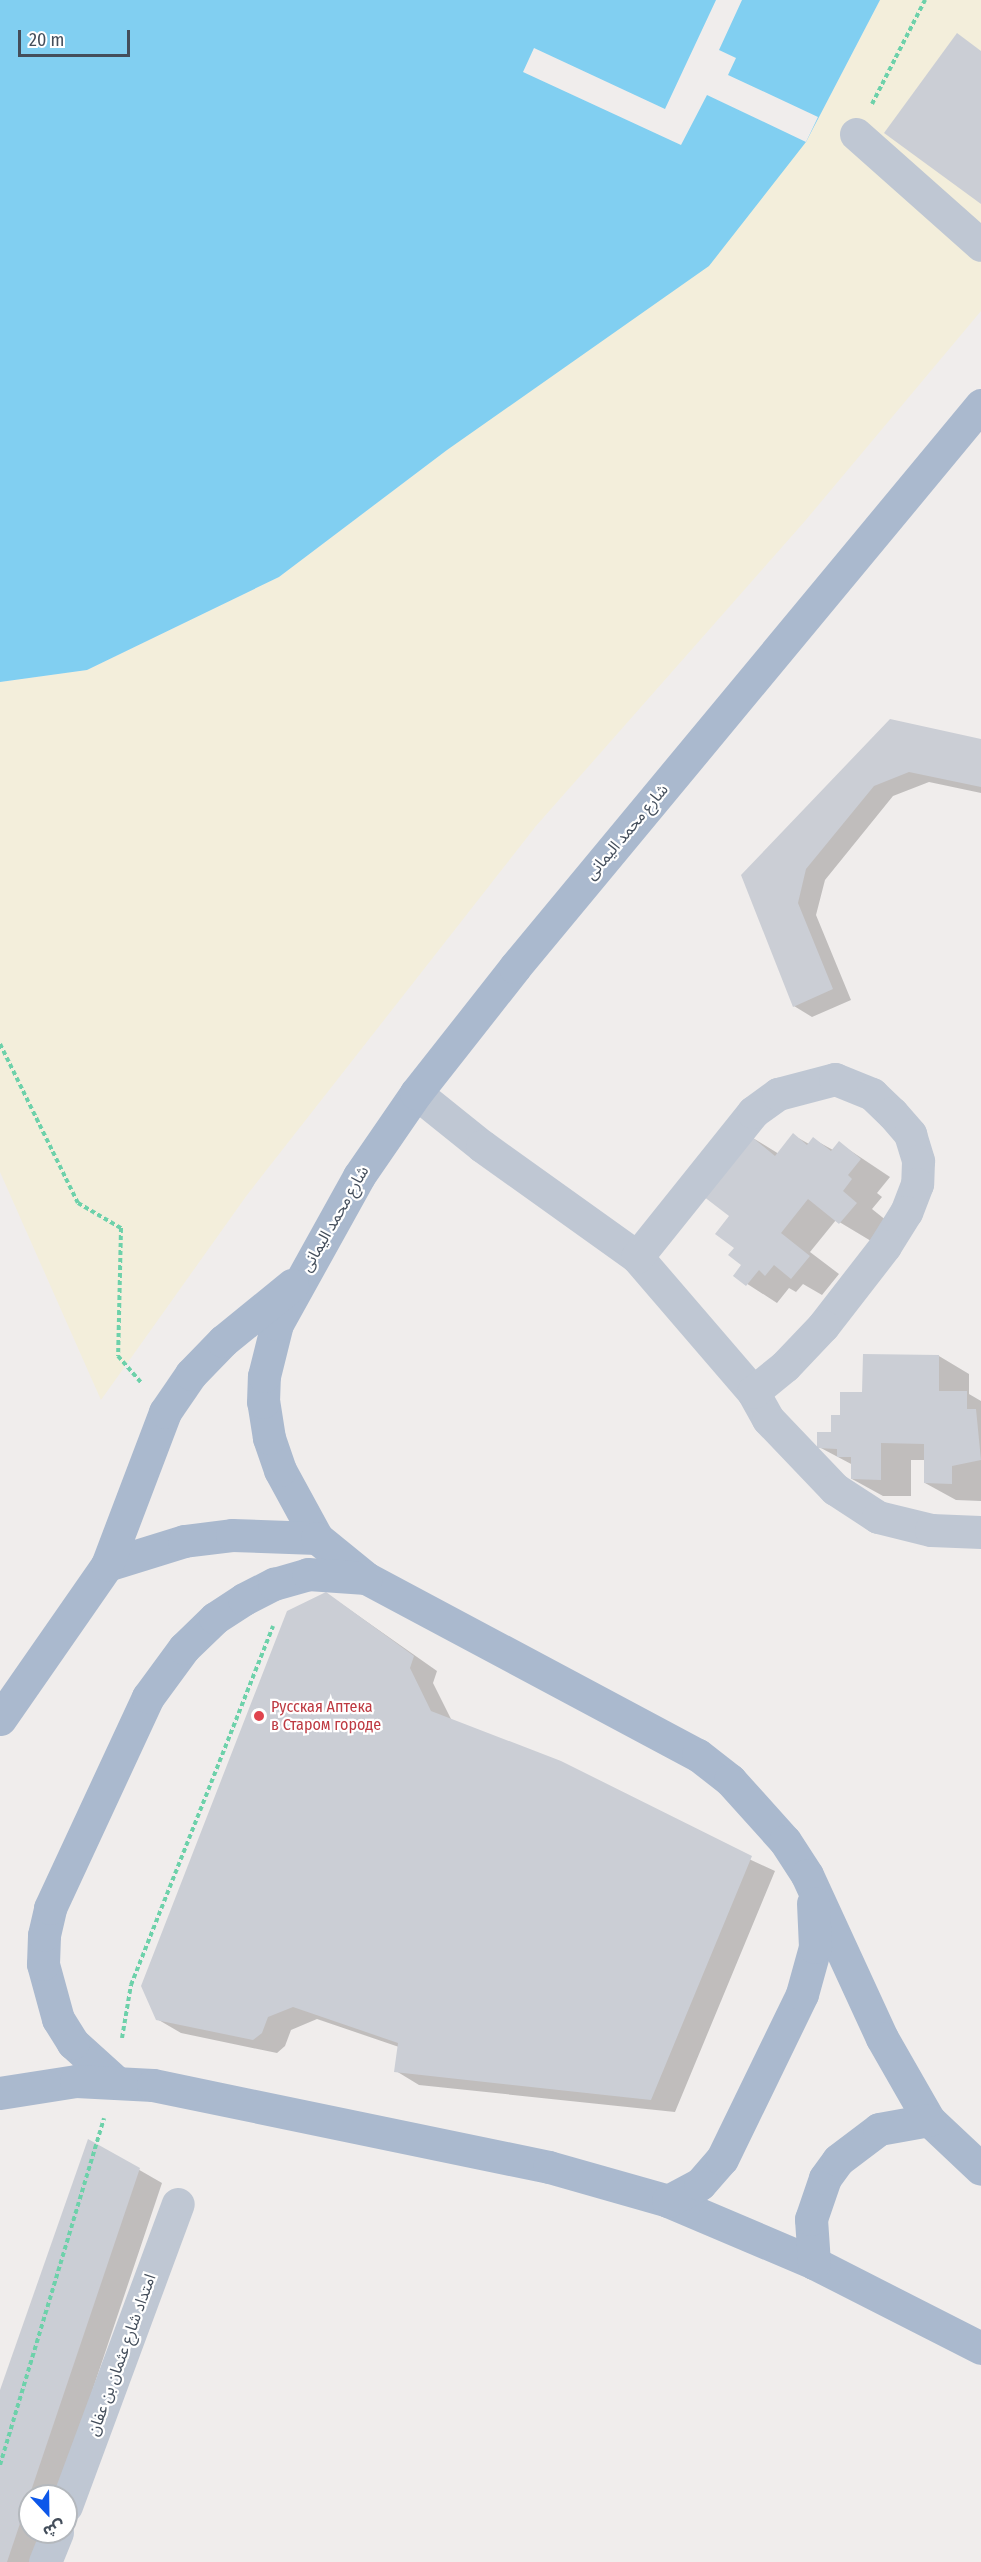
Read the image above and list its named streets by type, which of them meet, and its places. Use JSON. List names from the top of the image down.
{
  "streets": {
    "main road": ["شارع محمد اليمانى"],
    "street": ["امتداد شارع عثمان بن عفان"]
  },
  "places": ["Русская Аптека в Старом городе"],
  "scale_bar": "20 m",
  "north": "bottom"
}
